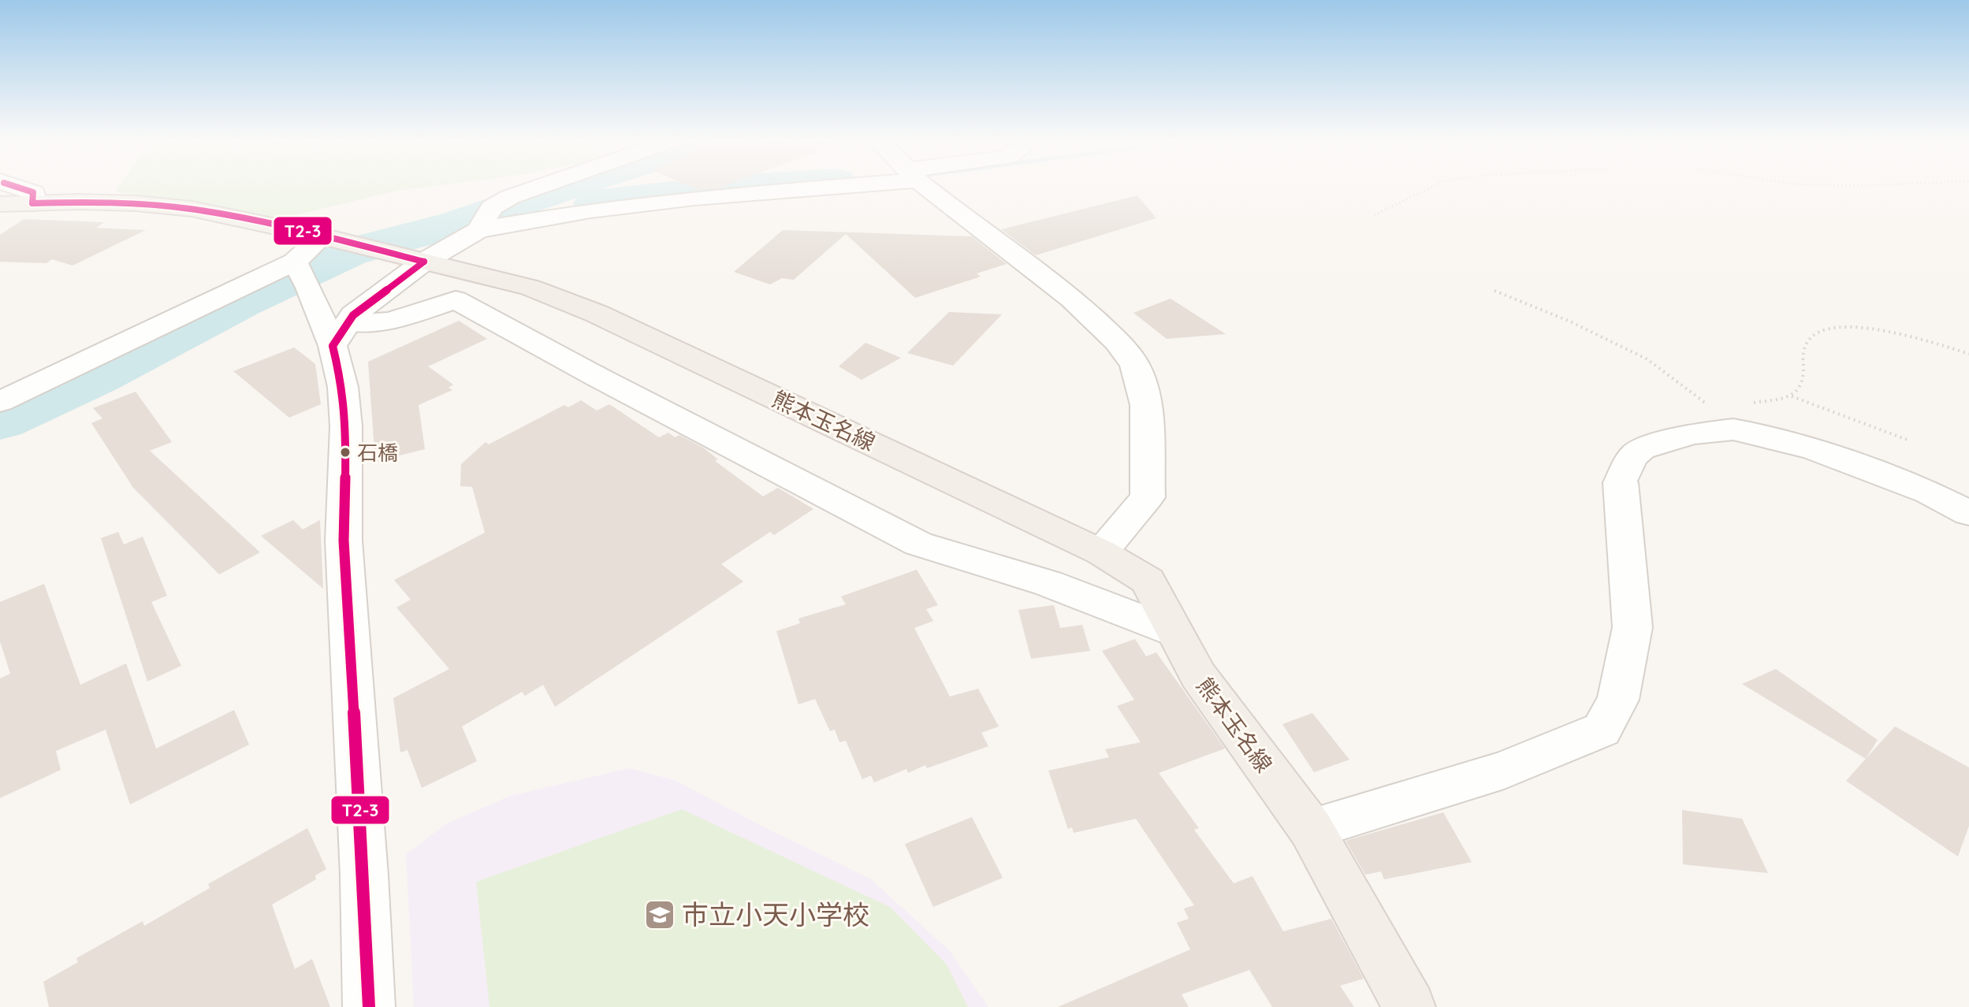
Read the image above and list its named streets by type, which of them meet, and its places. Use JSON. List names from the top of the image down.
{
  "streets": {
    "main road": ["熊本玉名線"]
  },
  "places": {
    "other": ["石橋"],
    "school or university": ["市立小天小学校"]
  },
  "lines": ["transit line T2-3"]
}
